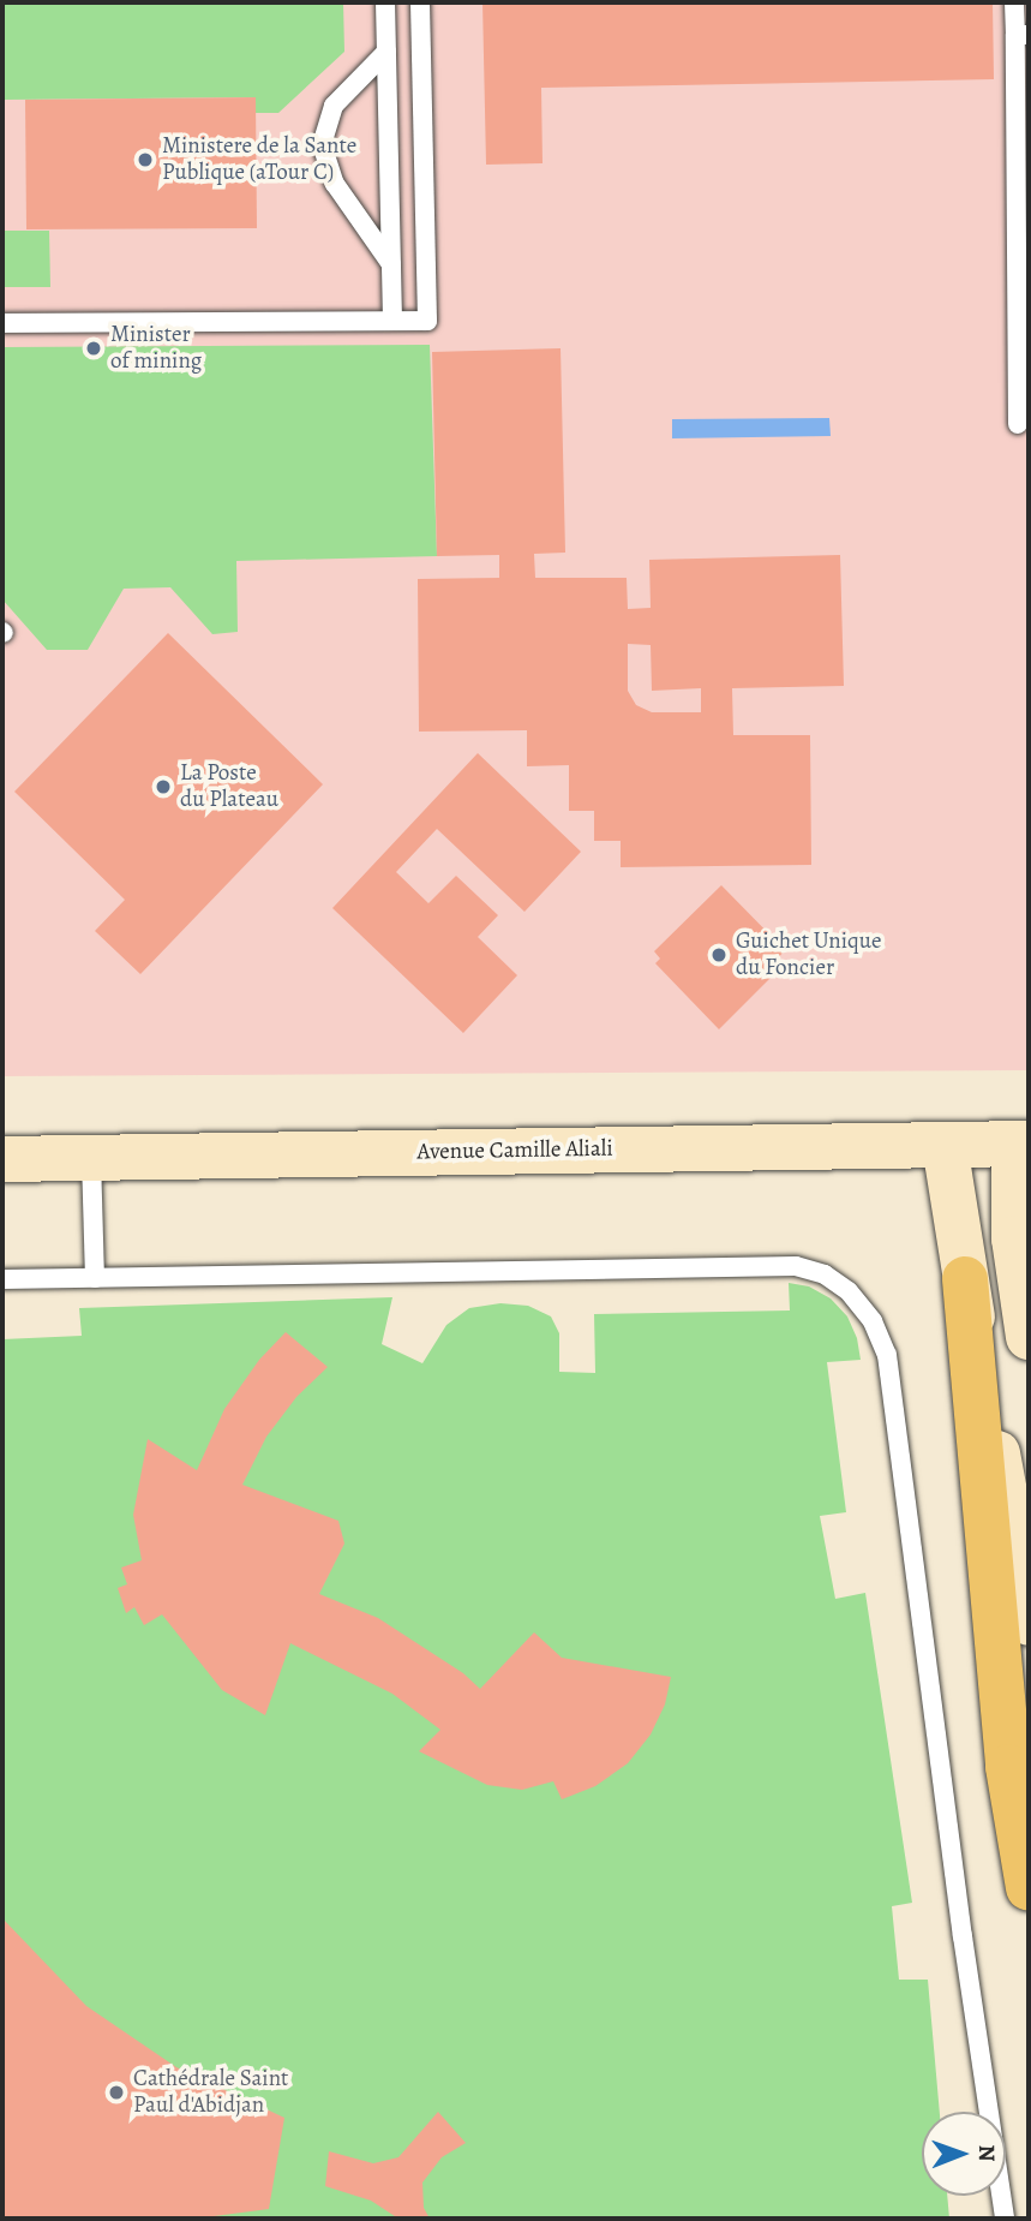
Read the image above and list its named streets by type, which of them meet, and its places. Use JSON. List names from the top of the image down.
{
  "streets": {
    "main road": ["Avenue Camille Aliali"]
  },
  "places": [
    "Ministere de la Sante Publique (aTour C)",
    "Minister of mining",
    "La Poste du Plateau",
    "Guichet Unique du Foncier",
    "Cathédrale Saint Paul d'Abidjan"
  ],
  "north": "right"
}
